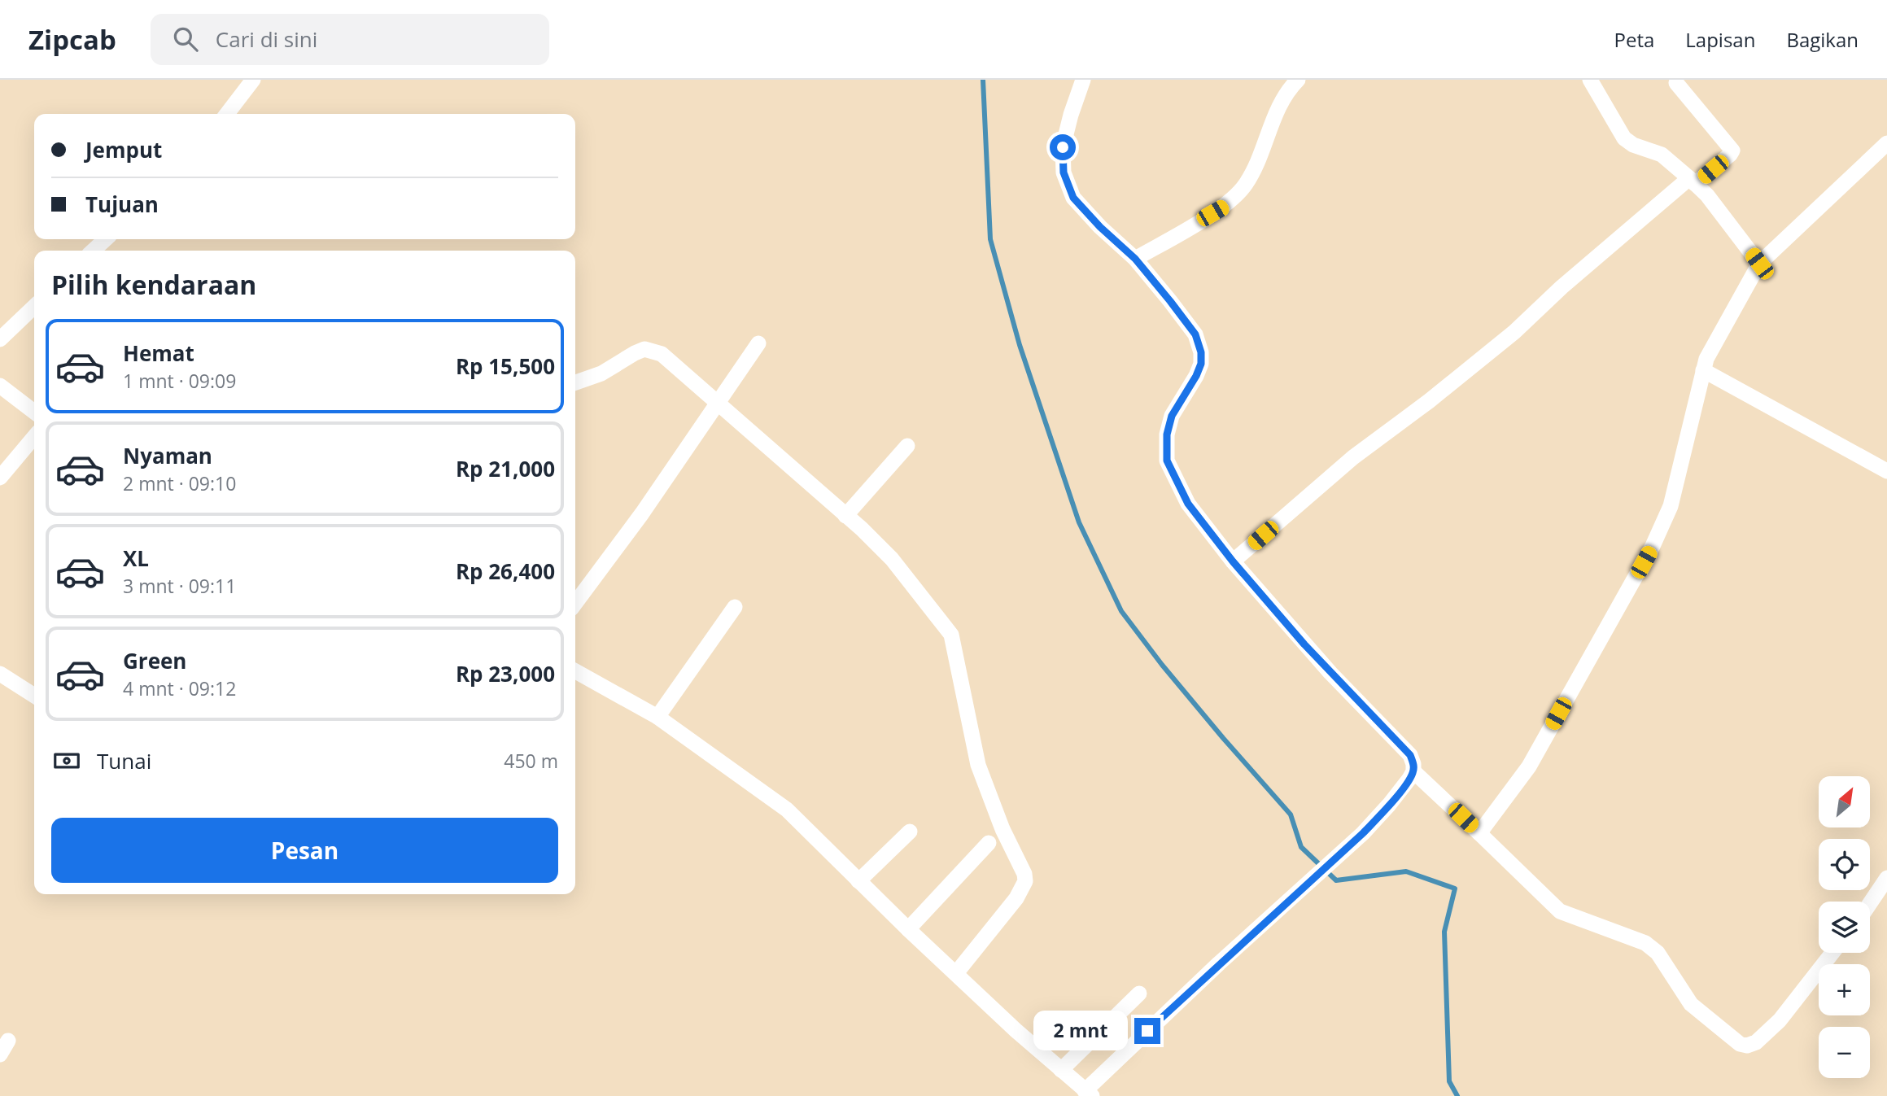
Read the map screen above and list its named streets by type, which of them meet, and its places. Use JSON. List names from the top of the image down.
{
  "north": "top right",
  "page": {
    "header": "Zipcab",
    "search": "Cari di sini",
    "nav": ["Peta", "Lapisan", "Bagikan"],
    "banner": ["Jemput", "Tujuan"],
    "heading": "Pilih kendaraan",
    "list": [
      {
        "name": "Hemat",
        "note": "1 mnt · 09:09",
        "value": "Rp 15,500"
      },
      {
        "name": "Nyaman",
        "note": "2 mnt · 09:10",
        "value": "Rp 21,000"
      },
      {
        "name": "XL",
        "note": "3 mnt · 09:11",
        "value": "Rp 26,400"
      },
      {
        "name": "Green",
        "note": "4 mnt · 09:12",
        "value": "Rp 23,000"
      }
    ],
    "pay": ["Tunai", "450 m"],
    "map_buttons": ["+", "−"],
    "buttons": "Pesan",
    "bubble": "2 mnt"
  }
}
